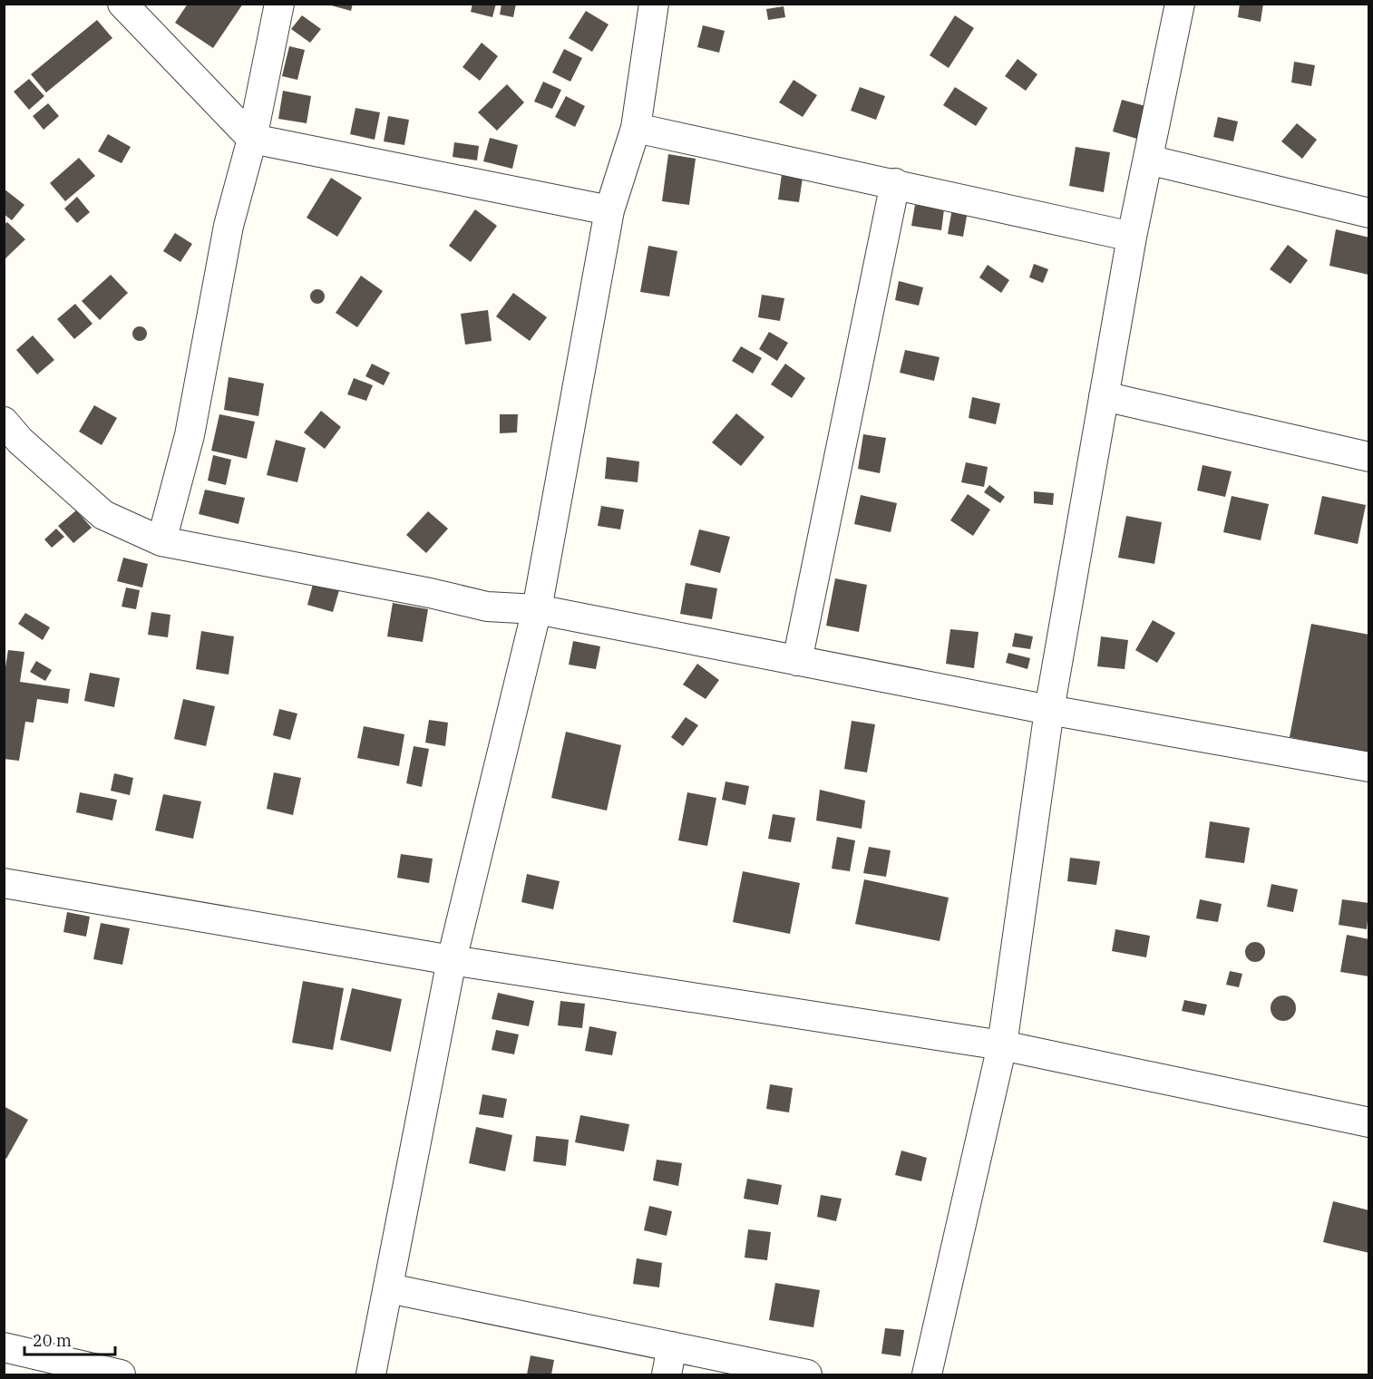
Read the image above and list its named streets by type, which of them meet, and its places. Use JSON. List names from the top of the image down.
{
  "scale_bar": "20 m"
}
